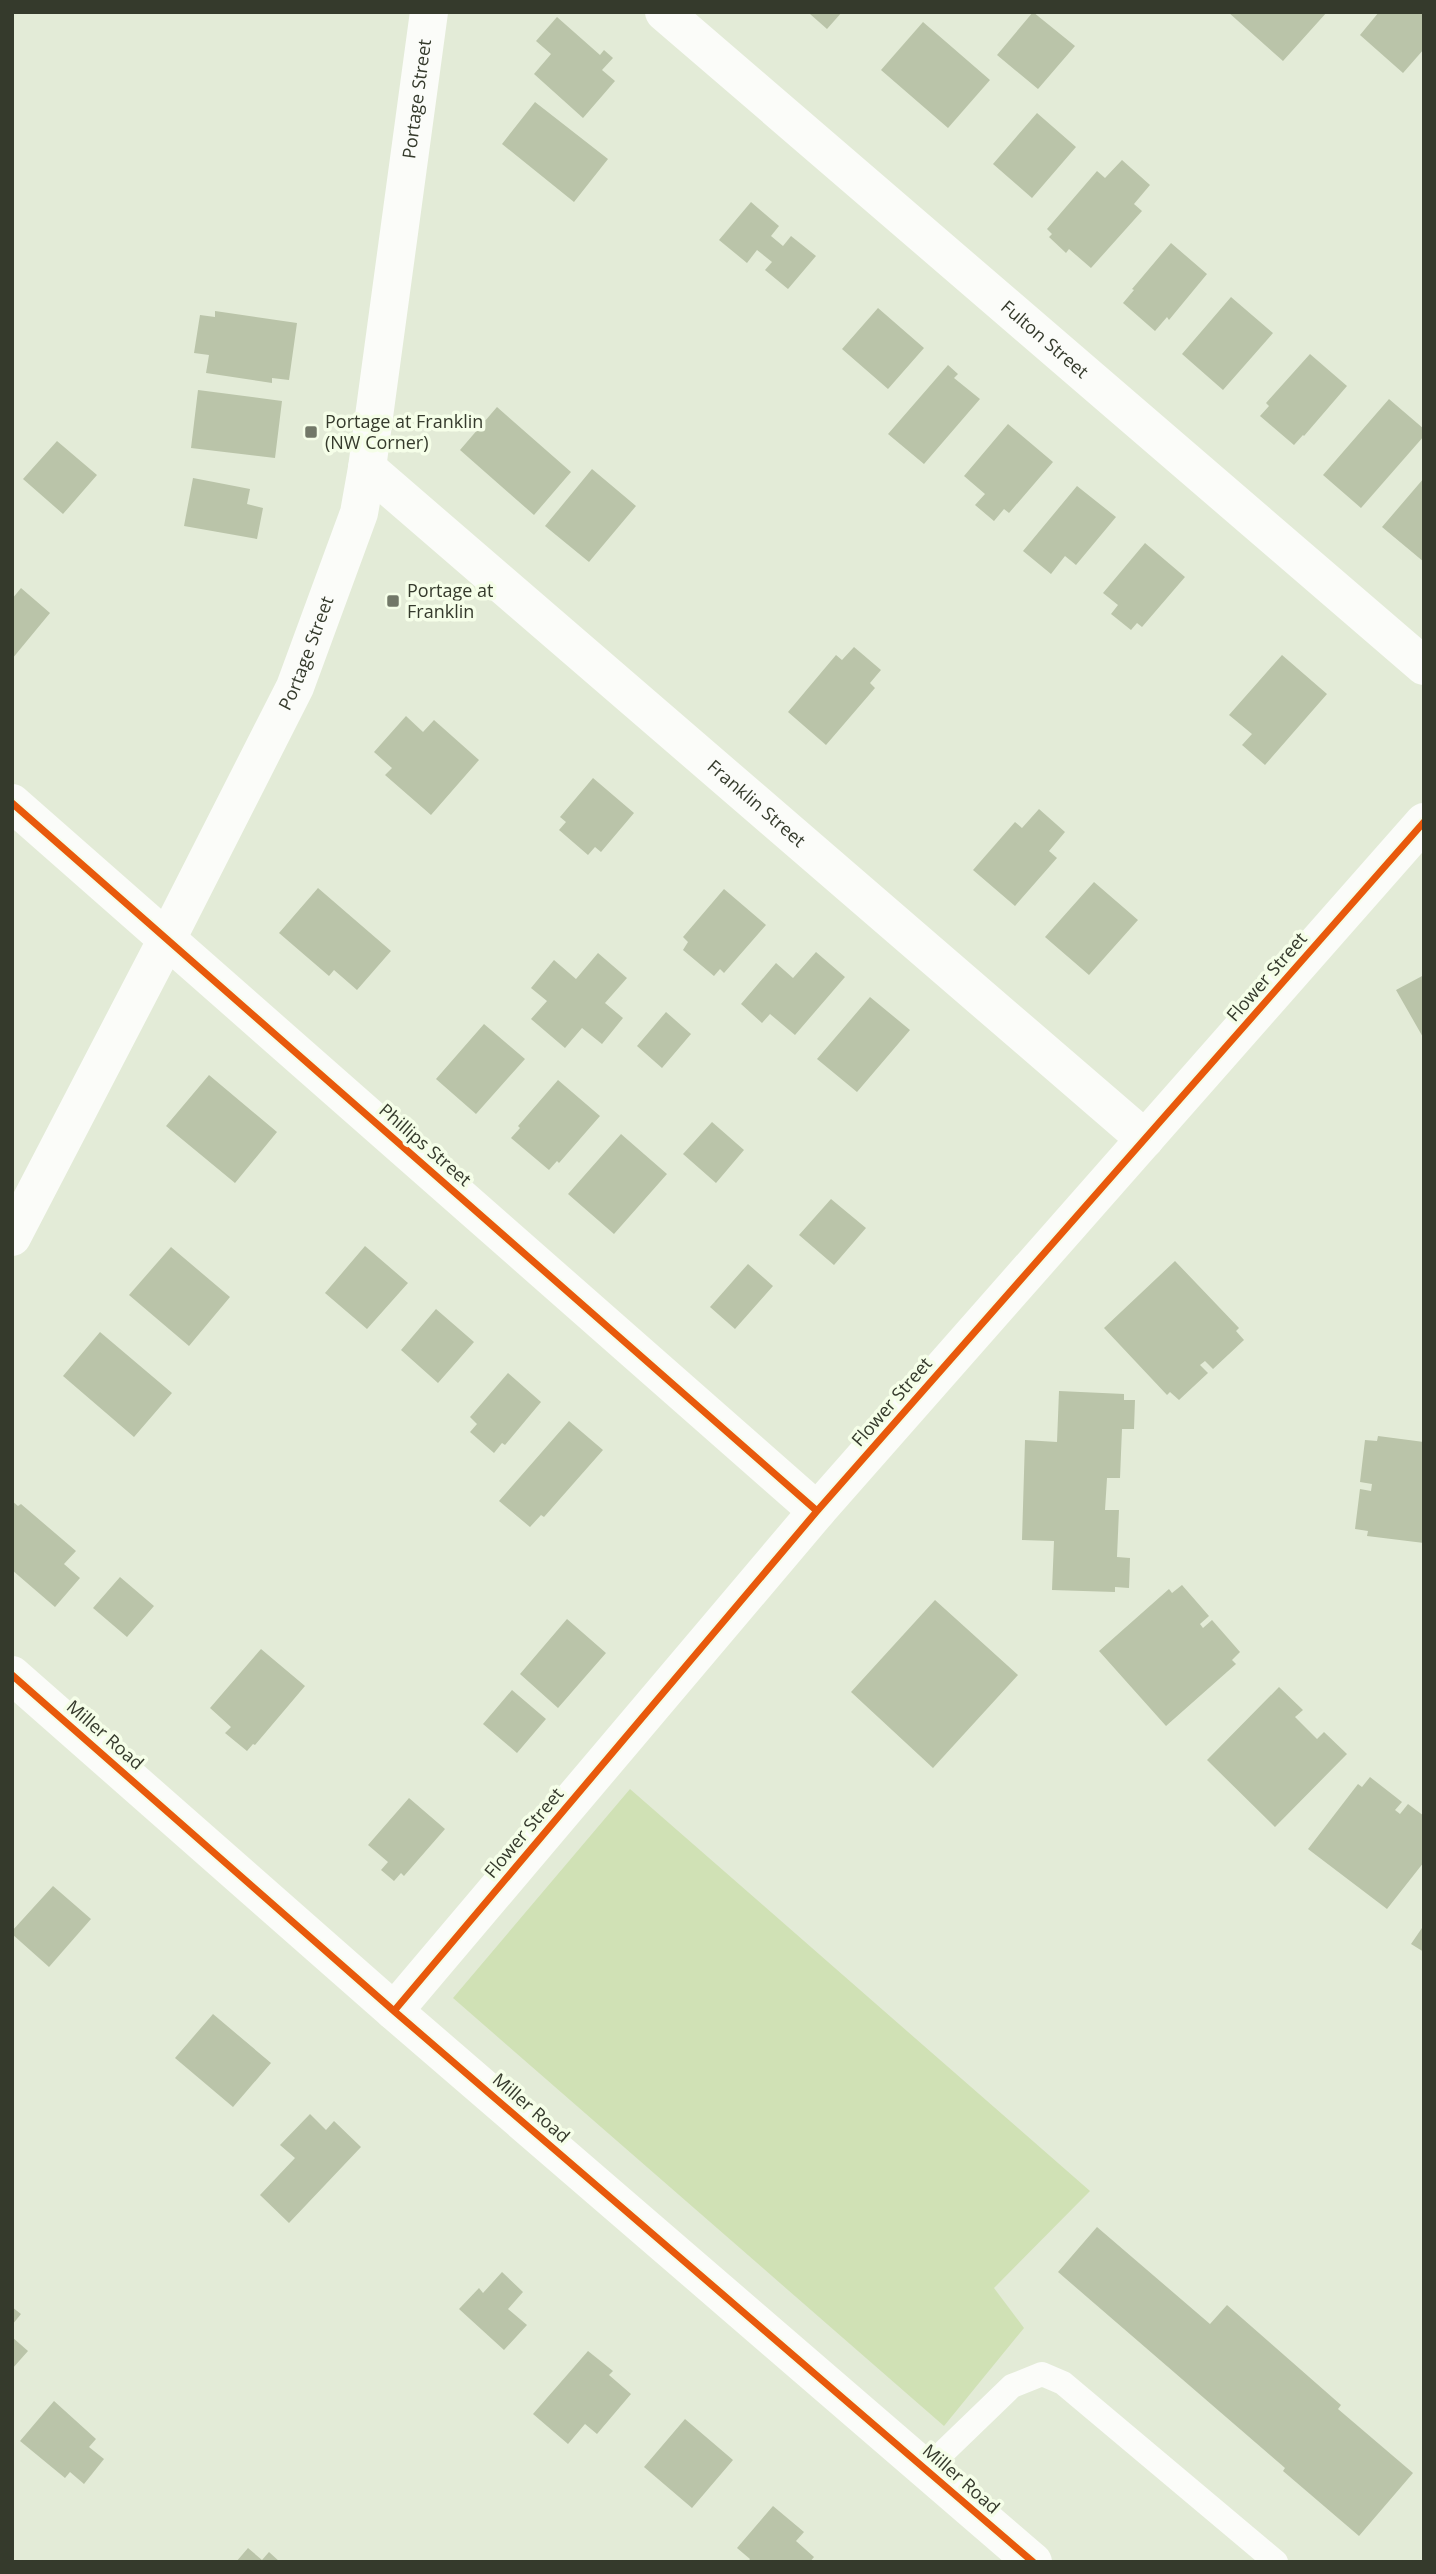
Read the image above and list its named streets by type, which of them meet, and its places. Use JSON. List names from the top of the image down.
{
  "streets": {
    "street": [
      "Portage Street",
      "Fulton Street",
      "Franklin Street",
      "Flower Street",
      "Phillips Street",
      "Miller Road"
    ]
  },
  "crossings": [
    ["Portage Street", "Franklin Street"],
    ["Portage Street", "Phillips Street"],
    ["Franklin Street", "Flower Street"],
    ["Flower Street", "Phillips Street"],
    ["Flower Street", "Miller Road"]
  ],
  "places": {
    "transit": ["Portage at Franklin (NW Corner)", "Portage at Franklin"]
  }
}
